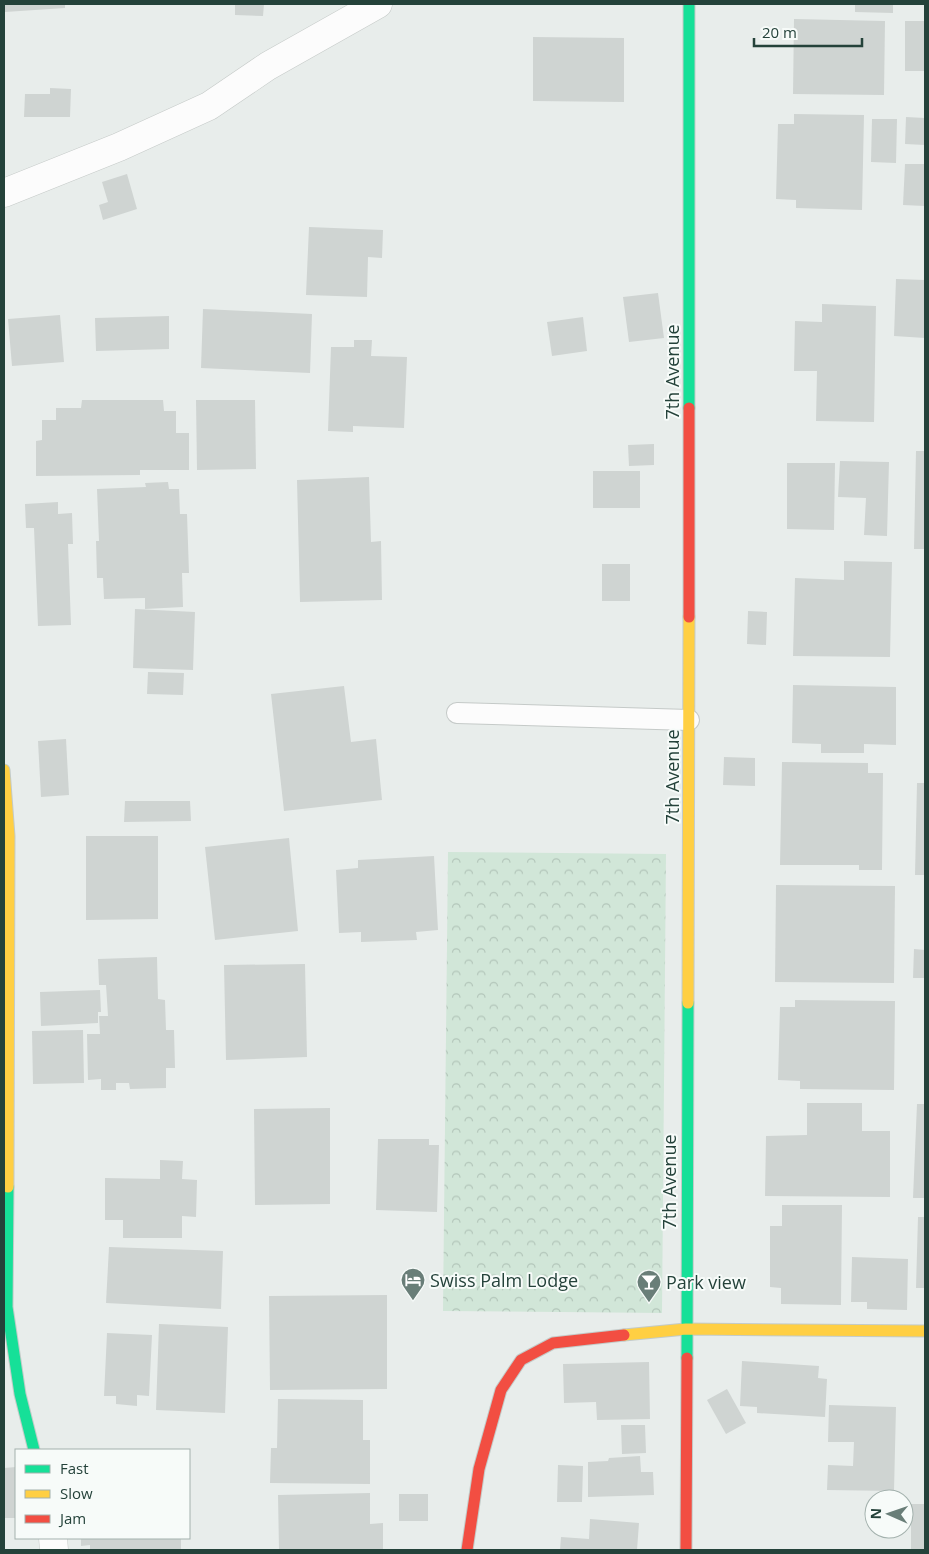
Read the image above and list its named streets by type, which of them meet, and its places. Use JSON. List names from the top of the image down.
{
  "streets": {
    "street": ["7th Avenue"]
  },
  "places": {
    "hotel": ["Swiss Palm Lodge"],
    "bar": ["Park view"]
  },
  "legend": ["Fast", "Slow", "Jam"],
  "scale_bar": "20 m",
  "north": "left"
}
